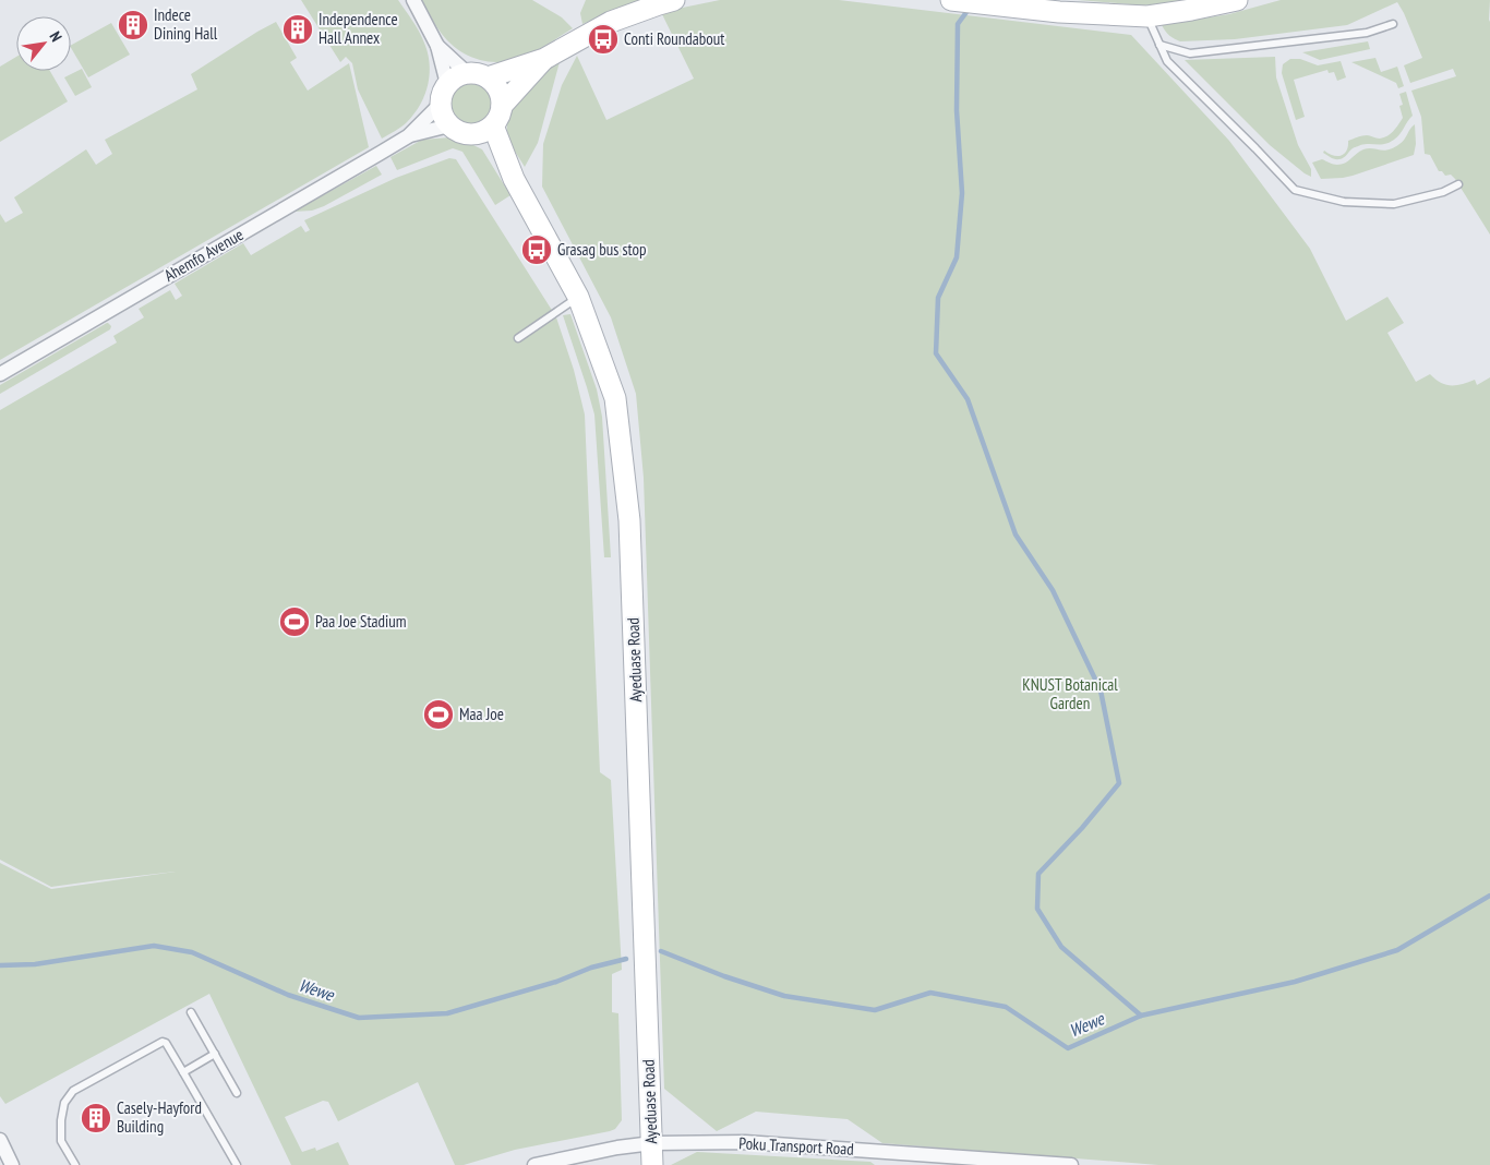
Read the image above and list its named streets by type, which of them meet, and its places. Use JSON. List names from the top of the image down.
{
  "streets": {
    "street": ["Ahemfo Avenue", "Ayeduase Road", "Poku Transport Road"]
  },
  "crossings": [
    ["Ahemfo Avenue", "Ayeduase Road"],
    ["Ayeduase Road", "Poku Transport Road"]
  ],
  "water": ["Wewe"],
  "parks": ["KNUST Botanical Garden"],
  "places": {
    "building": ["Indece Dining Hall", "Independence Hall Annex", "Casely-Hayford Building"],
    "bus stop": ["Conti Roundabout", "Grasag bus stop"],
    "sports": ["Paa Joe Stadium", "Maa Joe"]
  },
  "north": "top right"
}
